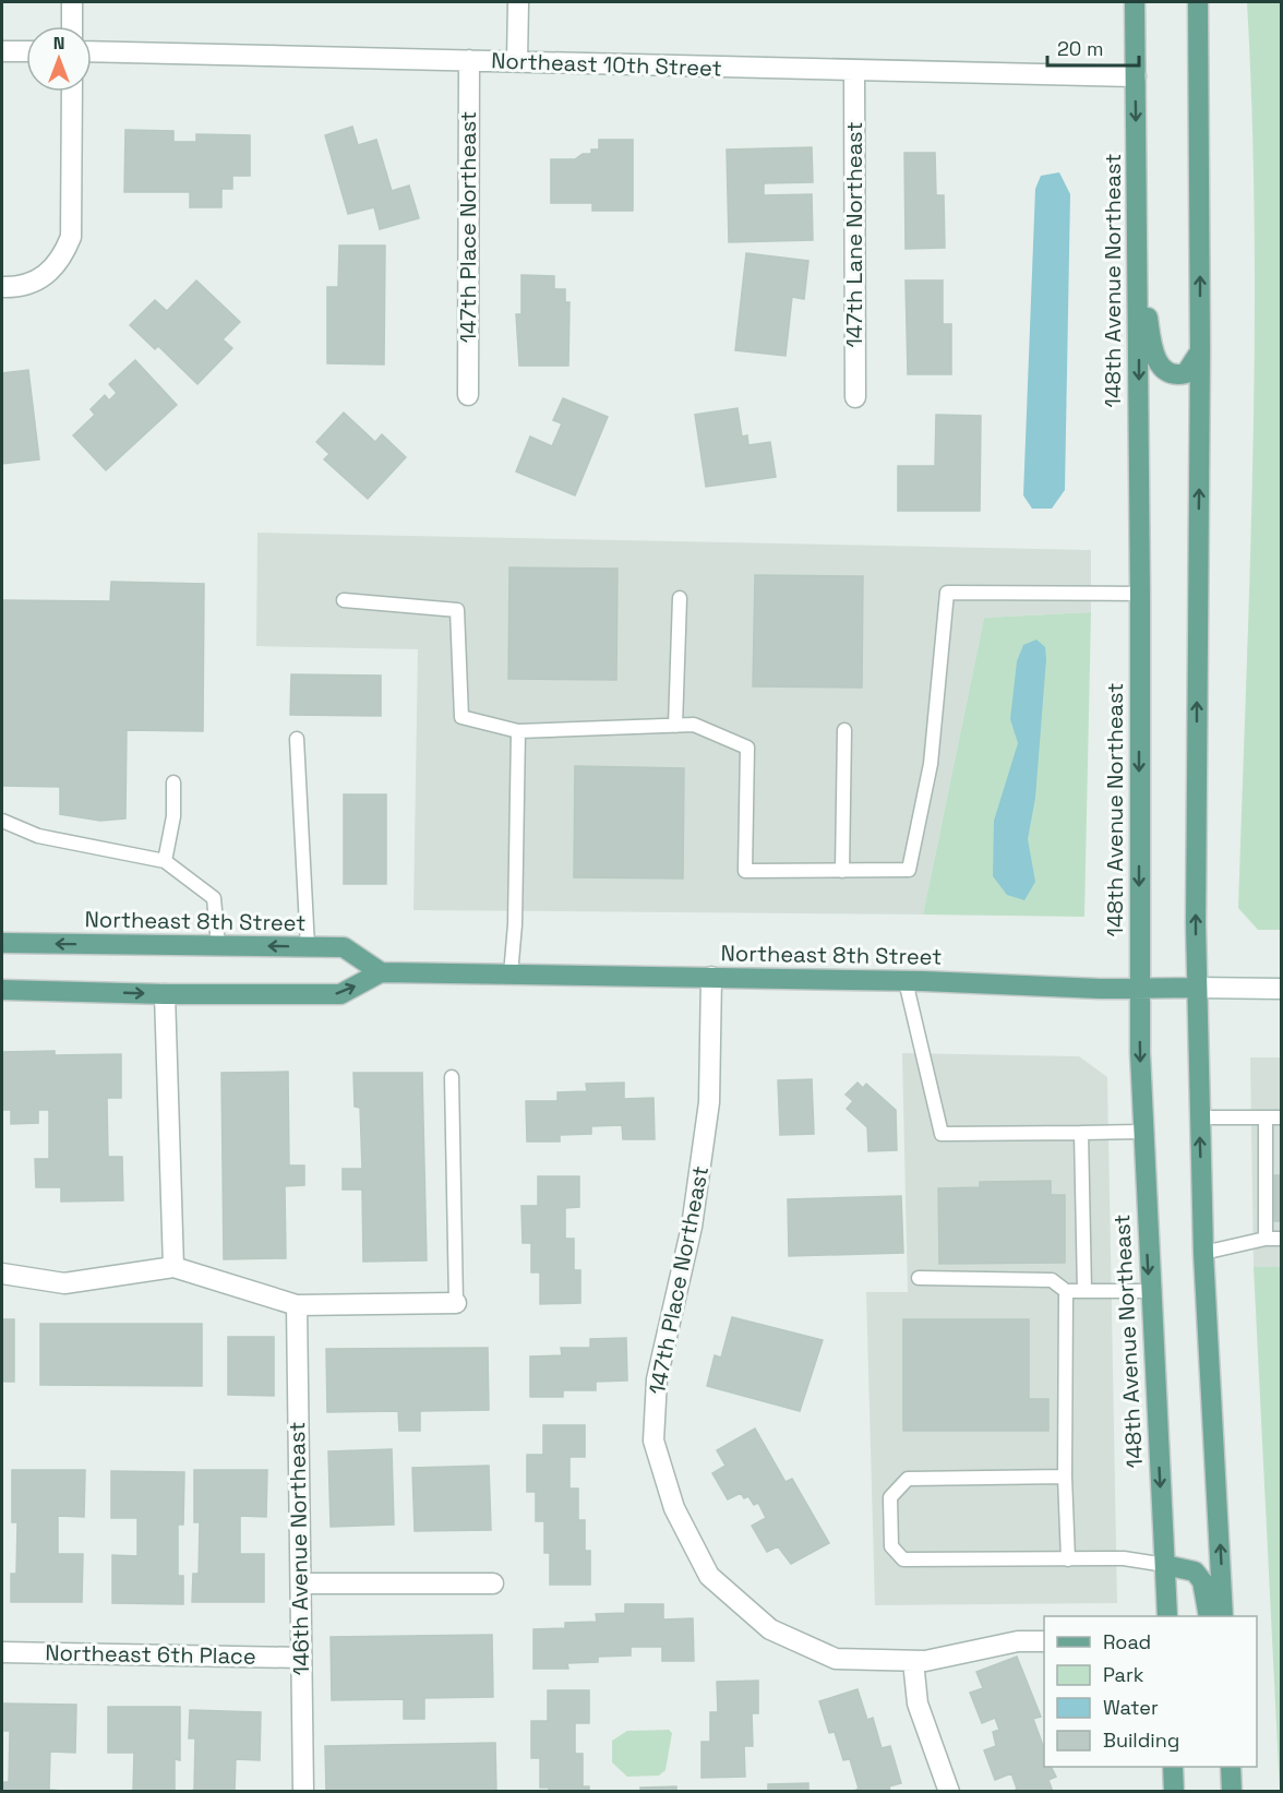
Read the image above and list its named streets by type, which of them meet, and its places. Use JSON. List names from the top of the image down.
{
  "streets": {
    "main road": ["148th Avenue Northeast", "Northeast 8th Street"],
    "street": [
      "Northeast 10th Street",
      "147th Place Northeast",
      "147th Lane Northeast",
      "146th Avenue Northeast",
      "Northeast 6th Place"
    ]
  },
  "crossings": [
    ["Northeast 10th Street", "147th Place Northeast"],
    ["Northeast 10th Street", "147th Lane Northeast"],
    ["Northeast 10th Street", "148th Avenue Northeast"],
    ["147th Place Northeast", "Northeast 8th Street"],
    ["148th Avenue Northeast", "Northeast 8th Street"],
    ["146th Avenue Northeast", "Northeast 6th Place"]
  ],
  "legend": [
    "Road",
    "Park",
    "Water",
    "Building"
  ],
  "scale_bar": "20 m",
  "north": "top"
}
